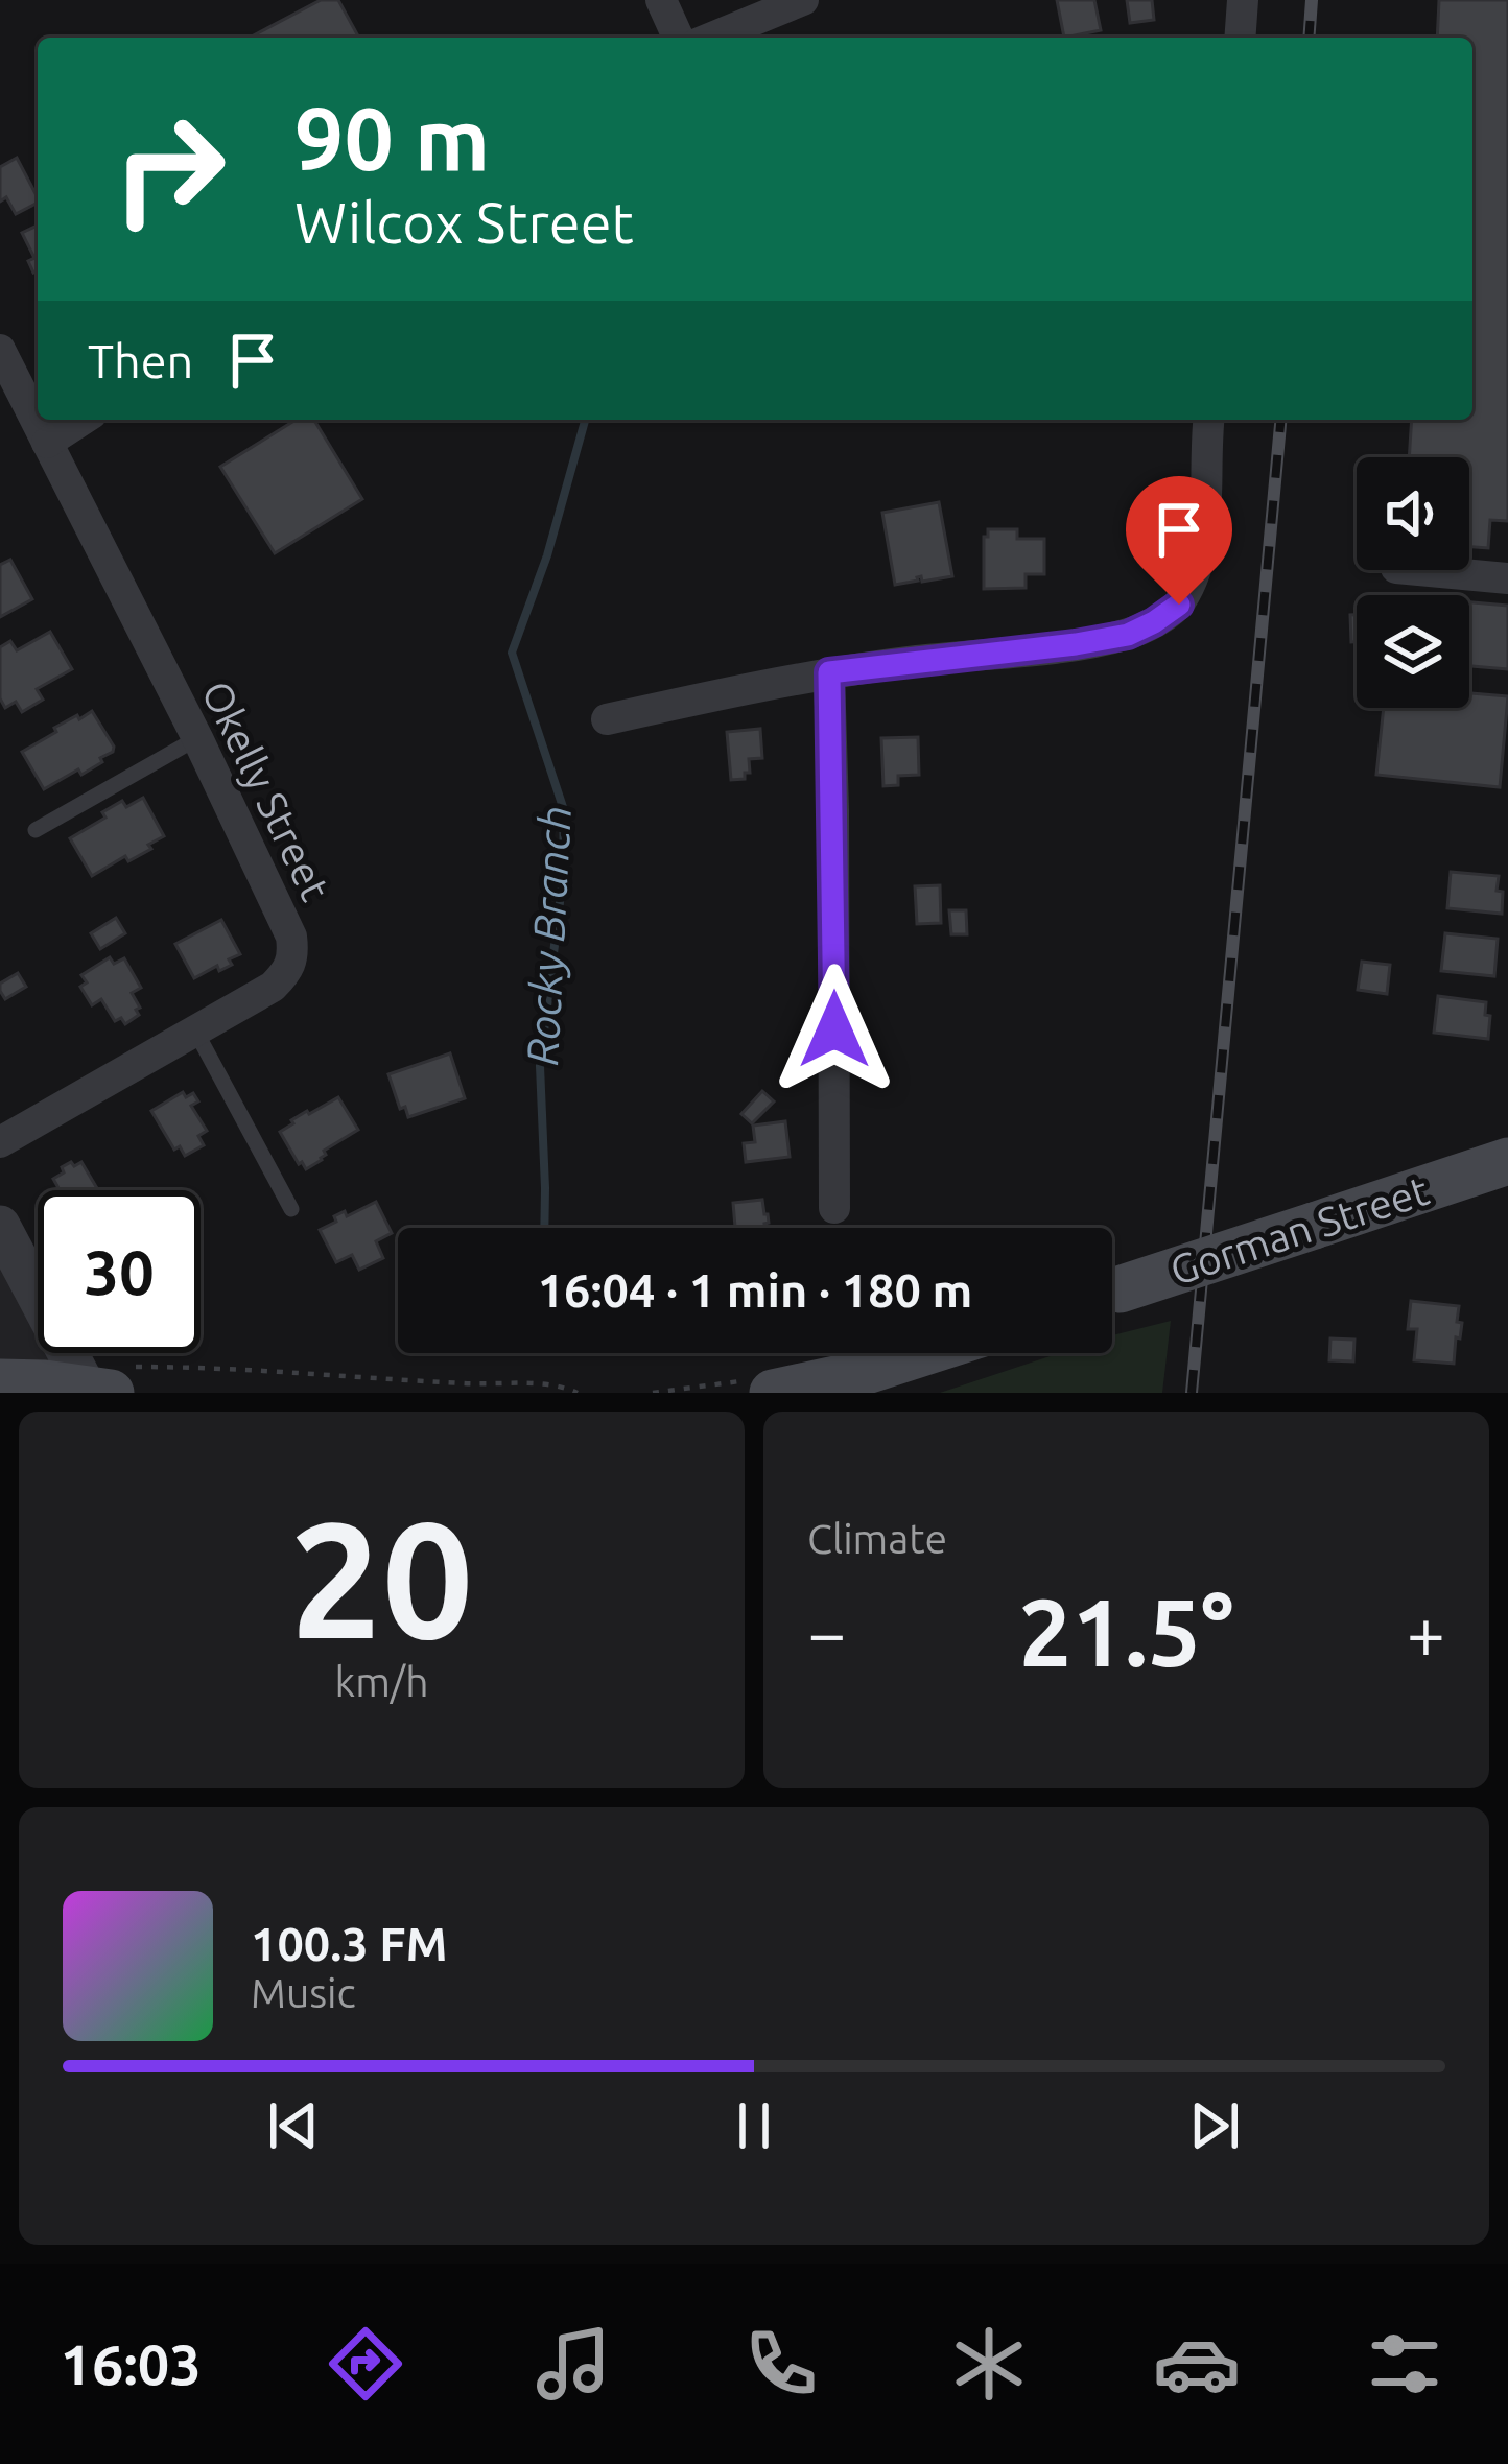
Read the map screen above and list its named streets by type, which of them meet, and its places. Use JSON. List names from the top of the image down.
{
  "streets": {
    "main road": ["Gorman Street"],
    "street": ["Okelly Street"]
  },
  "water": ["Rocky Branch"],
  "page": {
    "turn": ["90 m", "Wilcox Street"],
    "then": "Then",
    "limit": "30",
    "trip": "16:04 · 1 min · 180 m",
    "tile": [
      ["20", "km/h"],
      "Climate"
    ],
    "heat": ["−", "21.5°", "+"],
    "song": ["100.3 FM", "Music"],
    "tabs": "16:03"
  }
}
